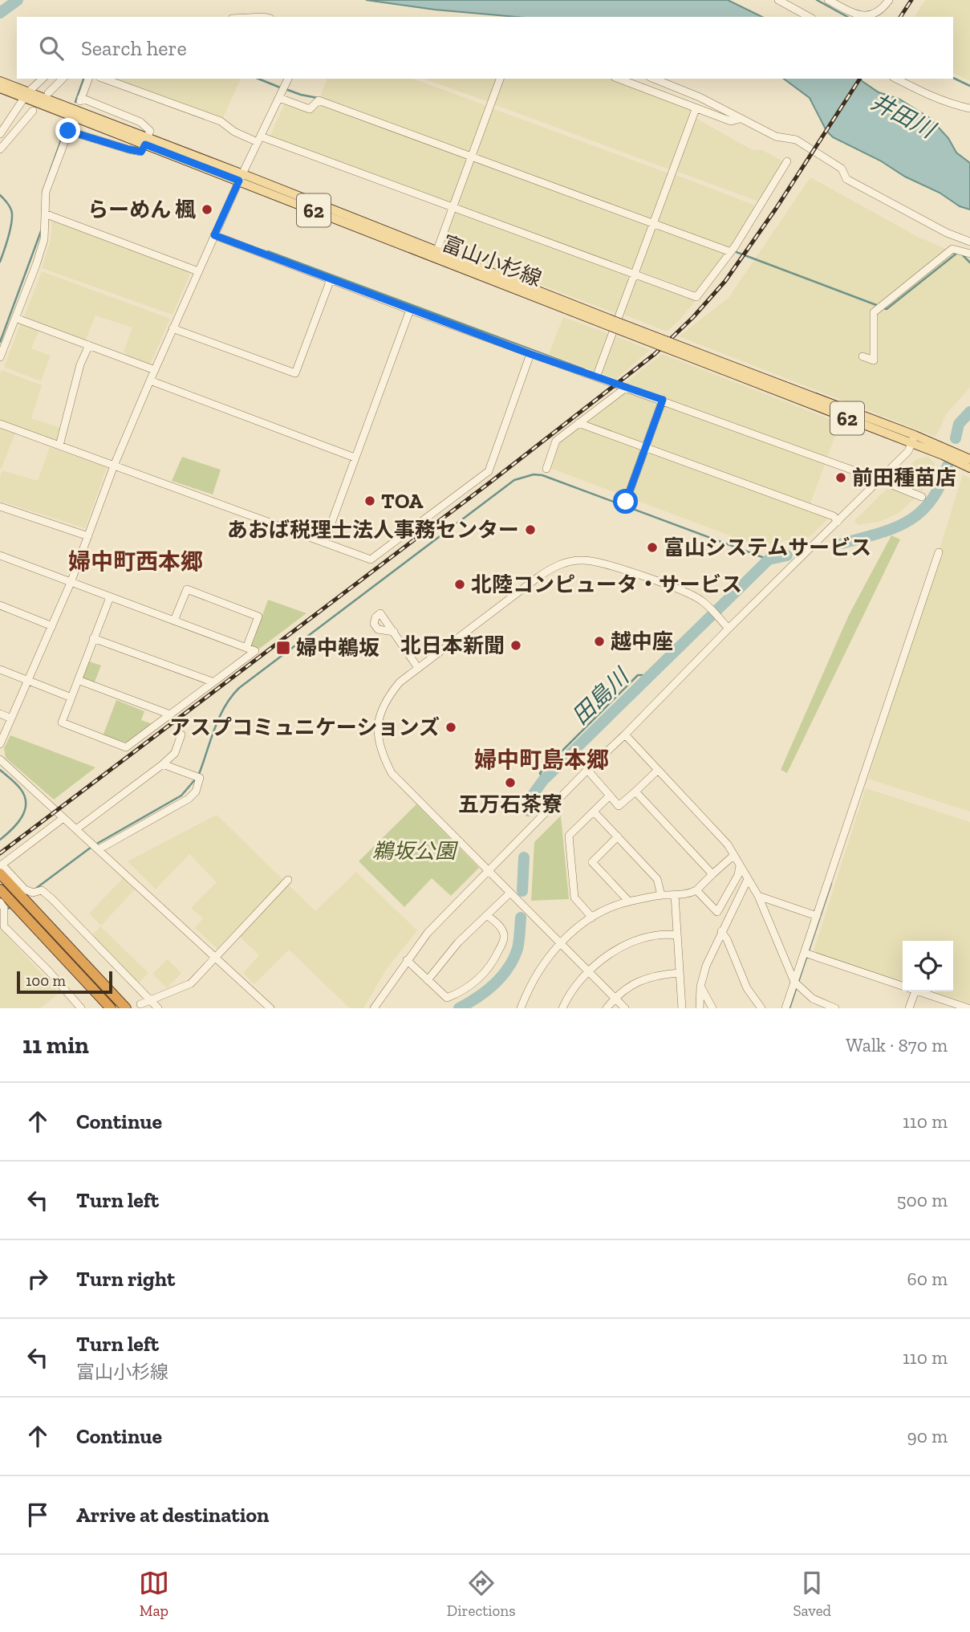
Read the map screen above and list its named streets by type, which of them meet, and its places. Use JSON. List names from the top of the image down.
{
  "streets": {
    "main road": ["62", "富山小杉線"]
  },
  "districts": ["婦中町西本郷", "婦中町島本郷"],
  "water": ["井田川", "田島川"],
  "parks": ["鵜坂公園"],
  "places": {
    "other": [
      "らーめん 楓",
      "前田種苗店",
      "TOA",
      "あおば税理士法人事務センター",
      "富山システムサービス",
      "北陸コンピュータ・サービス",
      "越中座",
      "北日本新聞",
      "アスプコミュニケーションズ",
      "五万石茶寮"
    ],
    "transit": ["婦中鵜坂"]
  },
  "scale_bar": "100 m",
  "page": {
    "search": "Search here",
    "scale": "100 m",
    "heading": ["11 min", "Walk · 870 m"],
    "list": [
      ["Continue", "110 m"],
      ["Turn left", "500 m"],
      ["Turn right", "60 m"],
      ["Turn left", "富山小杉線", "110 m"],
      ["Continue", "90 m"],
      "Arrive at destination"
    ],
    "nav": ["Map", "Directions", "Saved"]
  }
}
